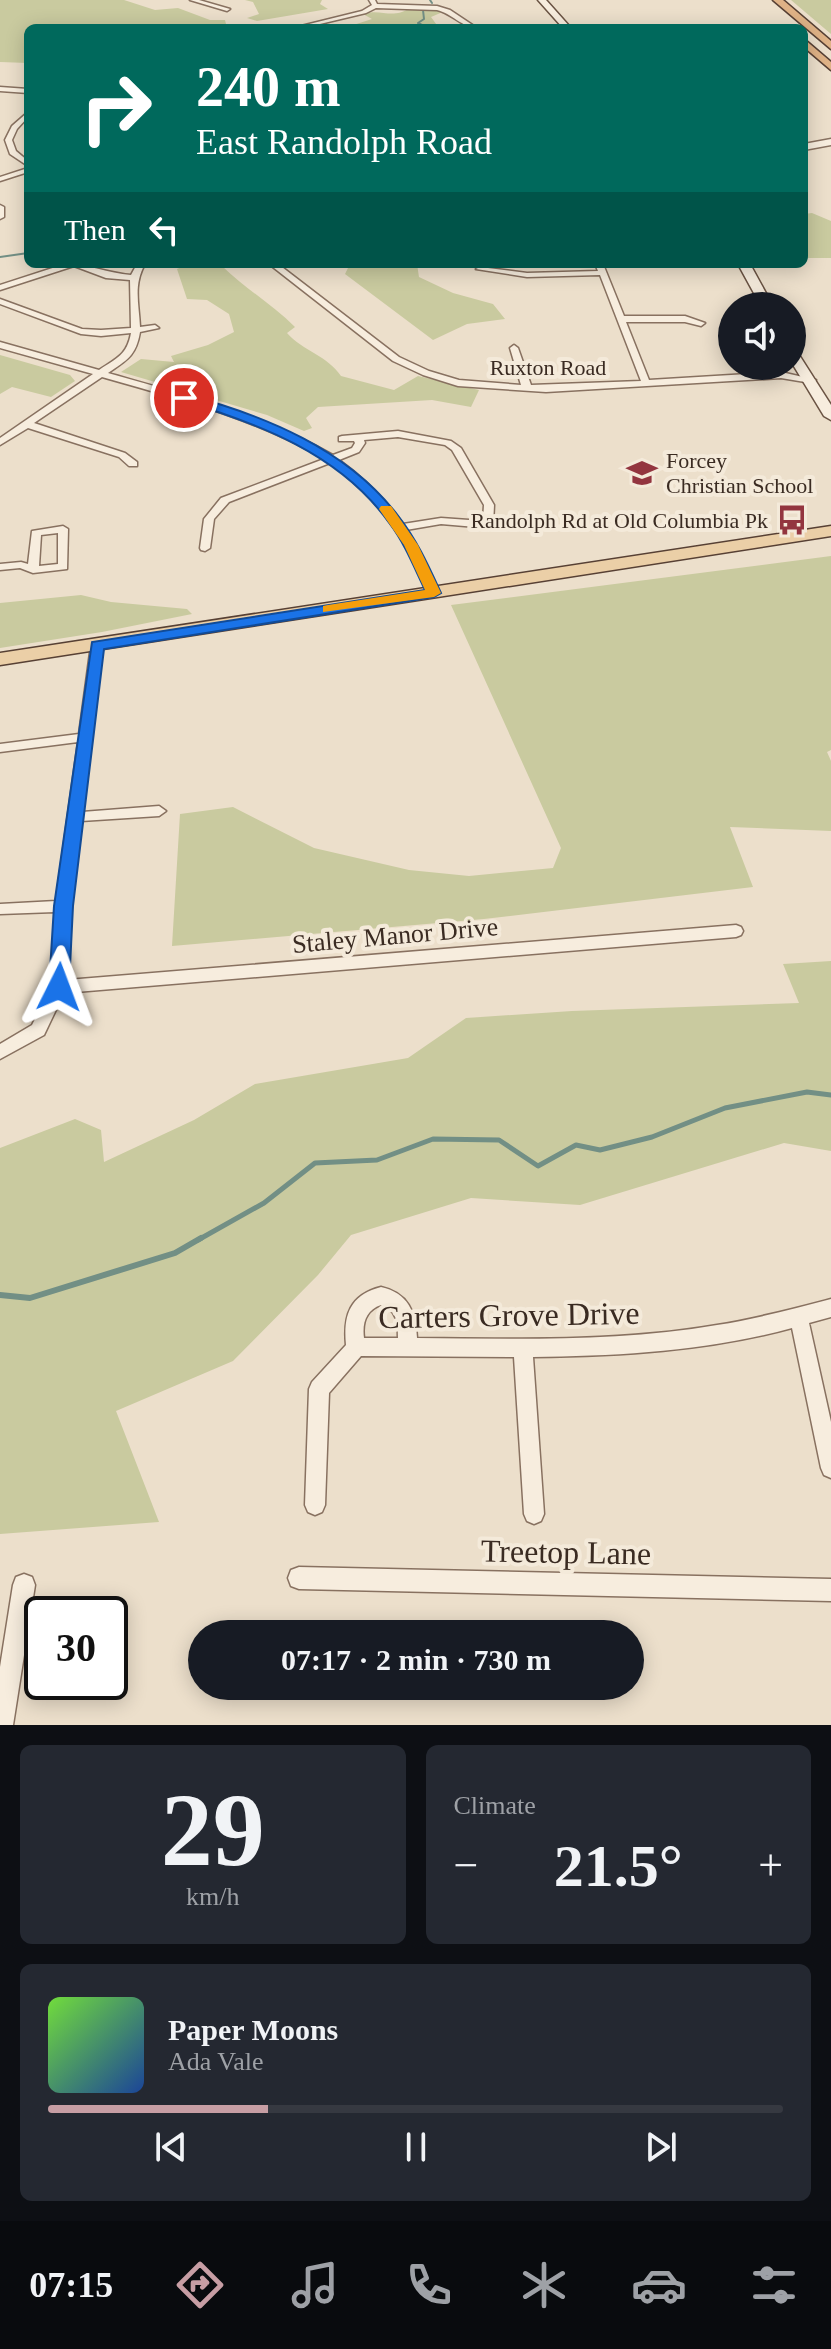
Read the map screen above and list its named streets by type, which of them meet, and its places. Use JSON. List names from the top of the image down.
{
  "streets": {
    "street": [
      "Ruxton Road",
      "Staley Manor Drive",
      "Carters Grove Drive",
      "Treetop Lane"
    ]
  },
  "places": {
    "school or university": ["Forcey Christian School"],
    "bus stop": ["Randolph Rd at Old Columbia Pk"]
  },
  "page": {
    "turn": ["240 m", "East Randolph Road"],
    "then": "Then",
    "limit": "30",
    "trip": "07:17 · 2 min · 730 m",
    "tile": [
      ["29", "km/h"],
      "Climate"
    ],
    "heat": ["−", "21.5°", "+"],
    "song": ["Paper Moons", "Ada Vale"],
    "tabs": "07:15"
  }
}
